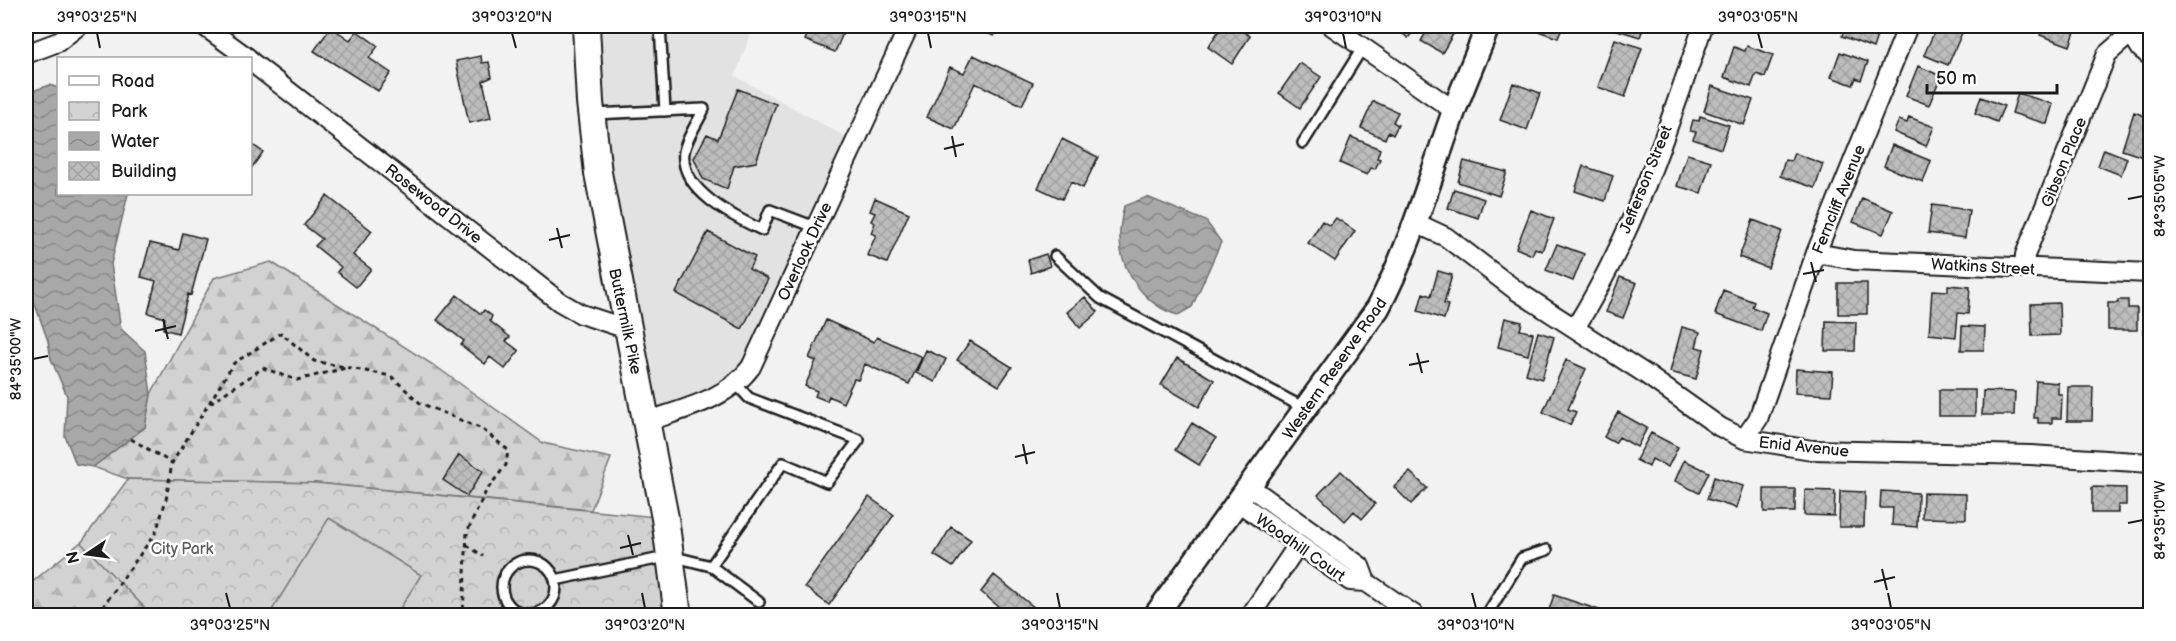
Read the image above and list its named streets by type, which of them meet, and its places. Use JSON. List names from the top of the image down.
{
  "streets": {
    "main road": ["Buttermilk Pike"],
    "street": [
      "Gibson Place",
      "Jefferson Street",
      "Ferncliff Avenue",
      "Rosewood Drive",
      "Overlook Drive",
      "Watkins Street",
      "Western Reserve Road",
      "Enid Avenue",
      "Woodhill Court"
    ]
  },
  "crossings": [
    ["Gibson Place", "Watkins Street"],
    ["Jefferson Street", "Enid Avenue"],
    ["Ferncliff Avenue", "Watkins Street"],
    ["Ferncliff Avenue", "Enid Avenue"],
    ["Rosewood Drive", "Buttermilk Pike"],
    ["Overlook Drive", "Buttermilk Pike"],
    ["Western Reserve Road", "Enid Avenue"],
    ["Western Reserve Road", "Woodhill Court"]
  ],
  "parks": ["City Park"],
  "legend": [
    "Road",
    "Park",
    "Water",
    "Building"
  ],
  "scale_bar": "50 m",
  "north": "left",
  "coordinates": [
    "39°03'25\"N",
    "39°03'20\"N",
    "39°03'15\"N",
    "39°03'10\"N",
    "39°03'05\"N",
    "84°35'05\"W",
    "84°35'00\"W",
    "84°35'10\"W"
  ]
}
